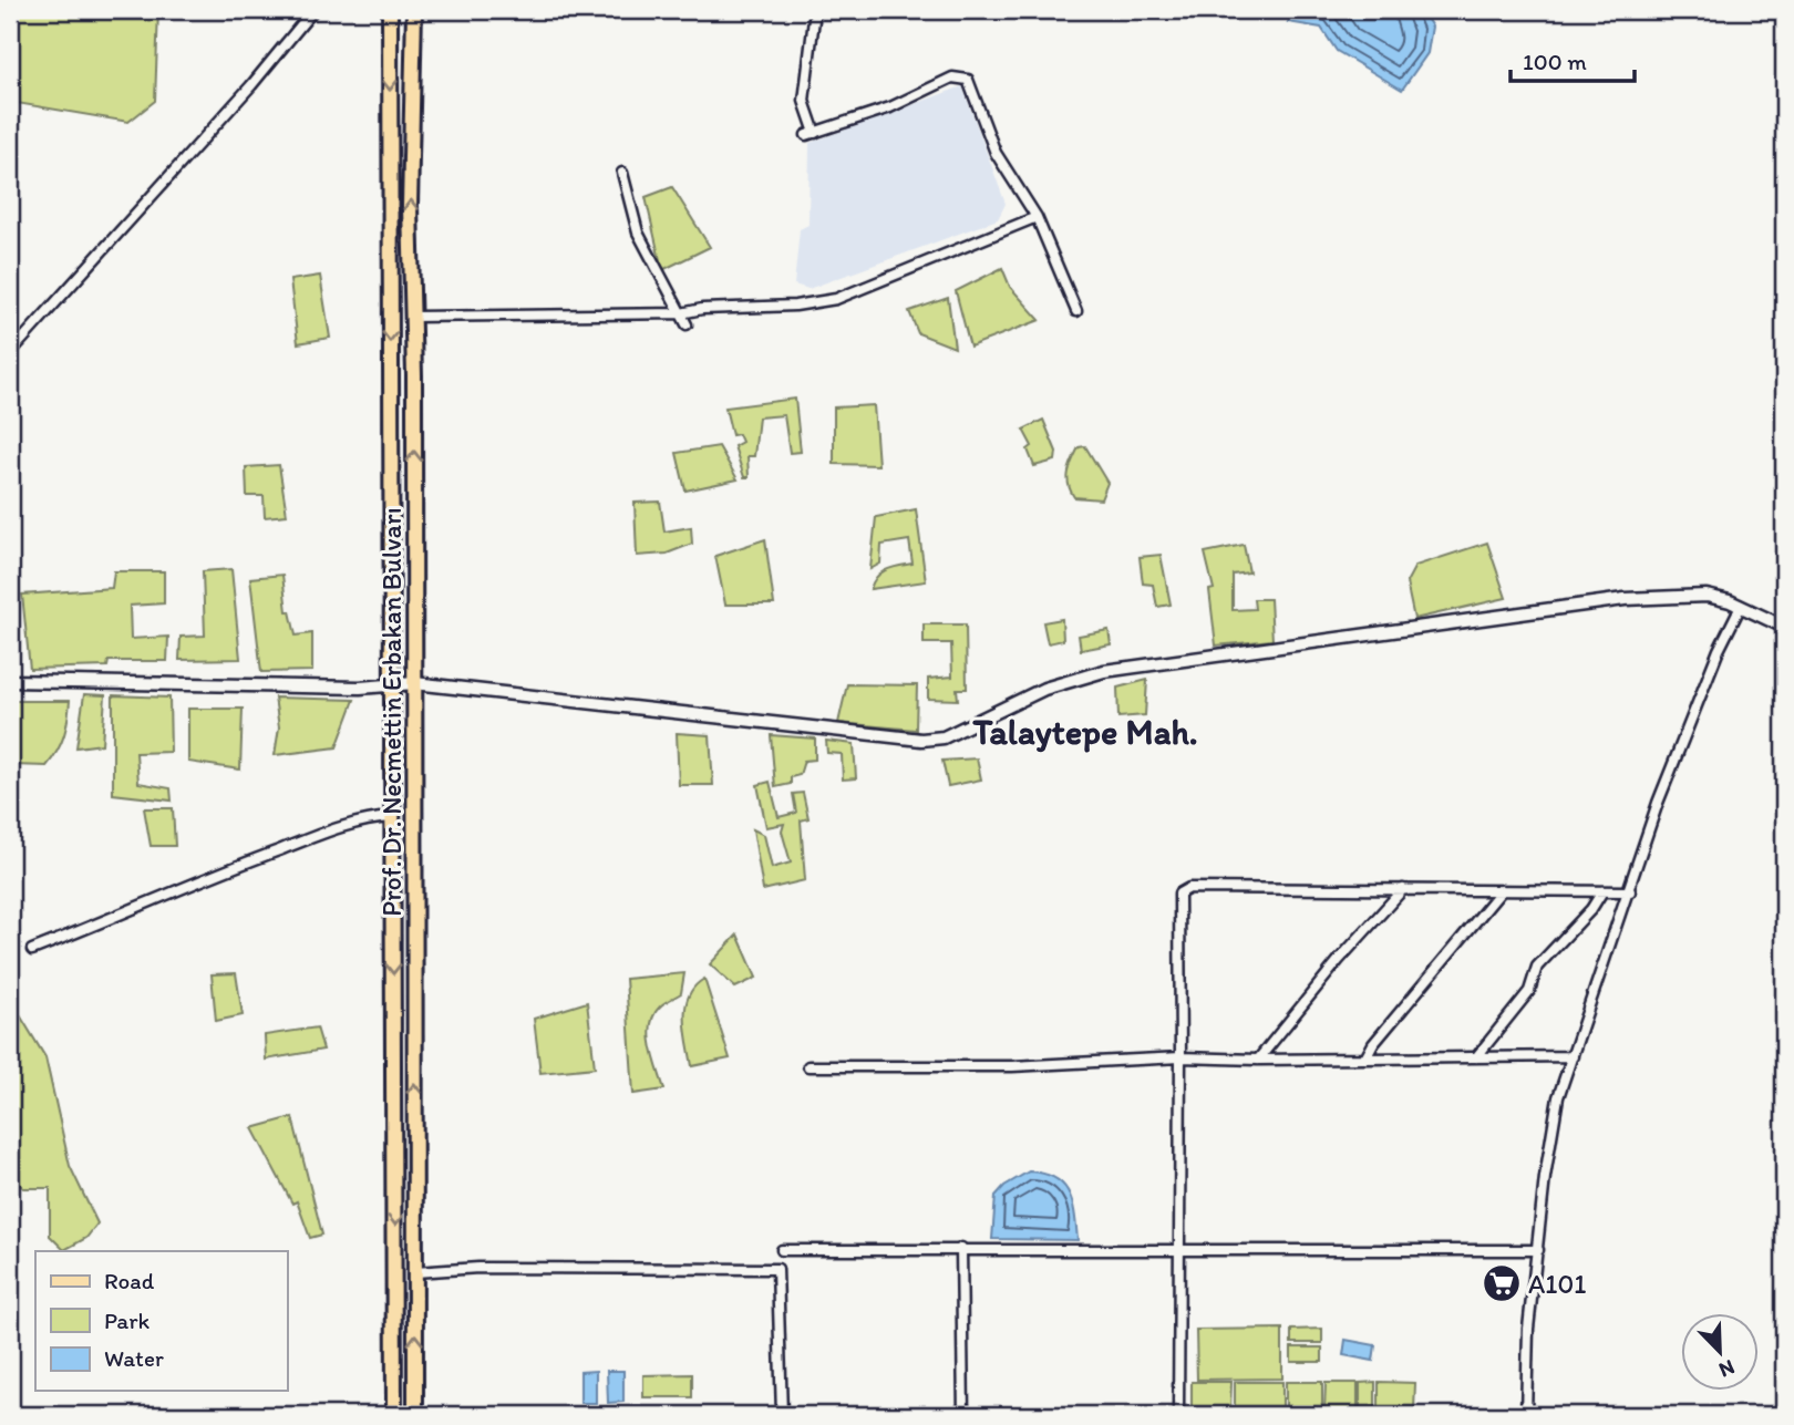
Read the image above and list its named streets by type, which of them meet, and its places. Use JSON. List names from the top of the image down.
{
  "streets": {
    "main road": ["Prof. Dr. Necmettin Erbakan Bulvarı"]
  },
  "districts": ["Talaytepe Mah."],
  "places": {
    "supermarket": ["A101"]
  },
  "legend": ["Road", "Park", "Water"],
  "scale_bar": "100 m",
  "north": "bottom right"
}
